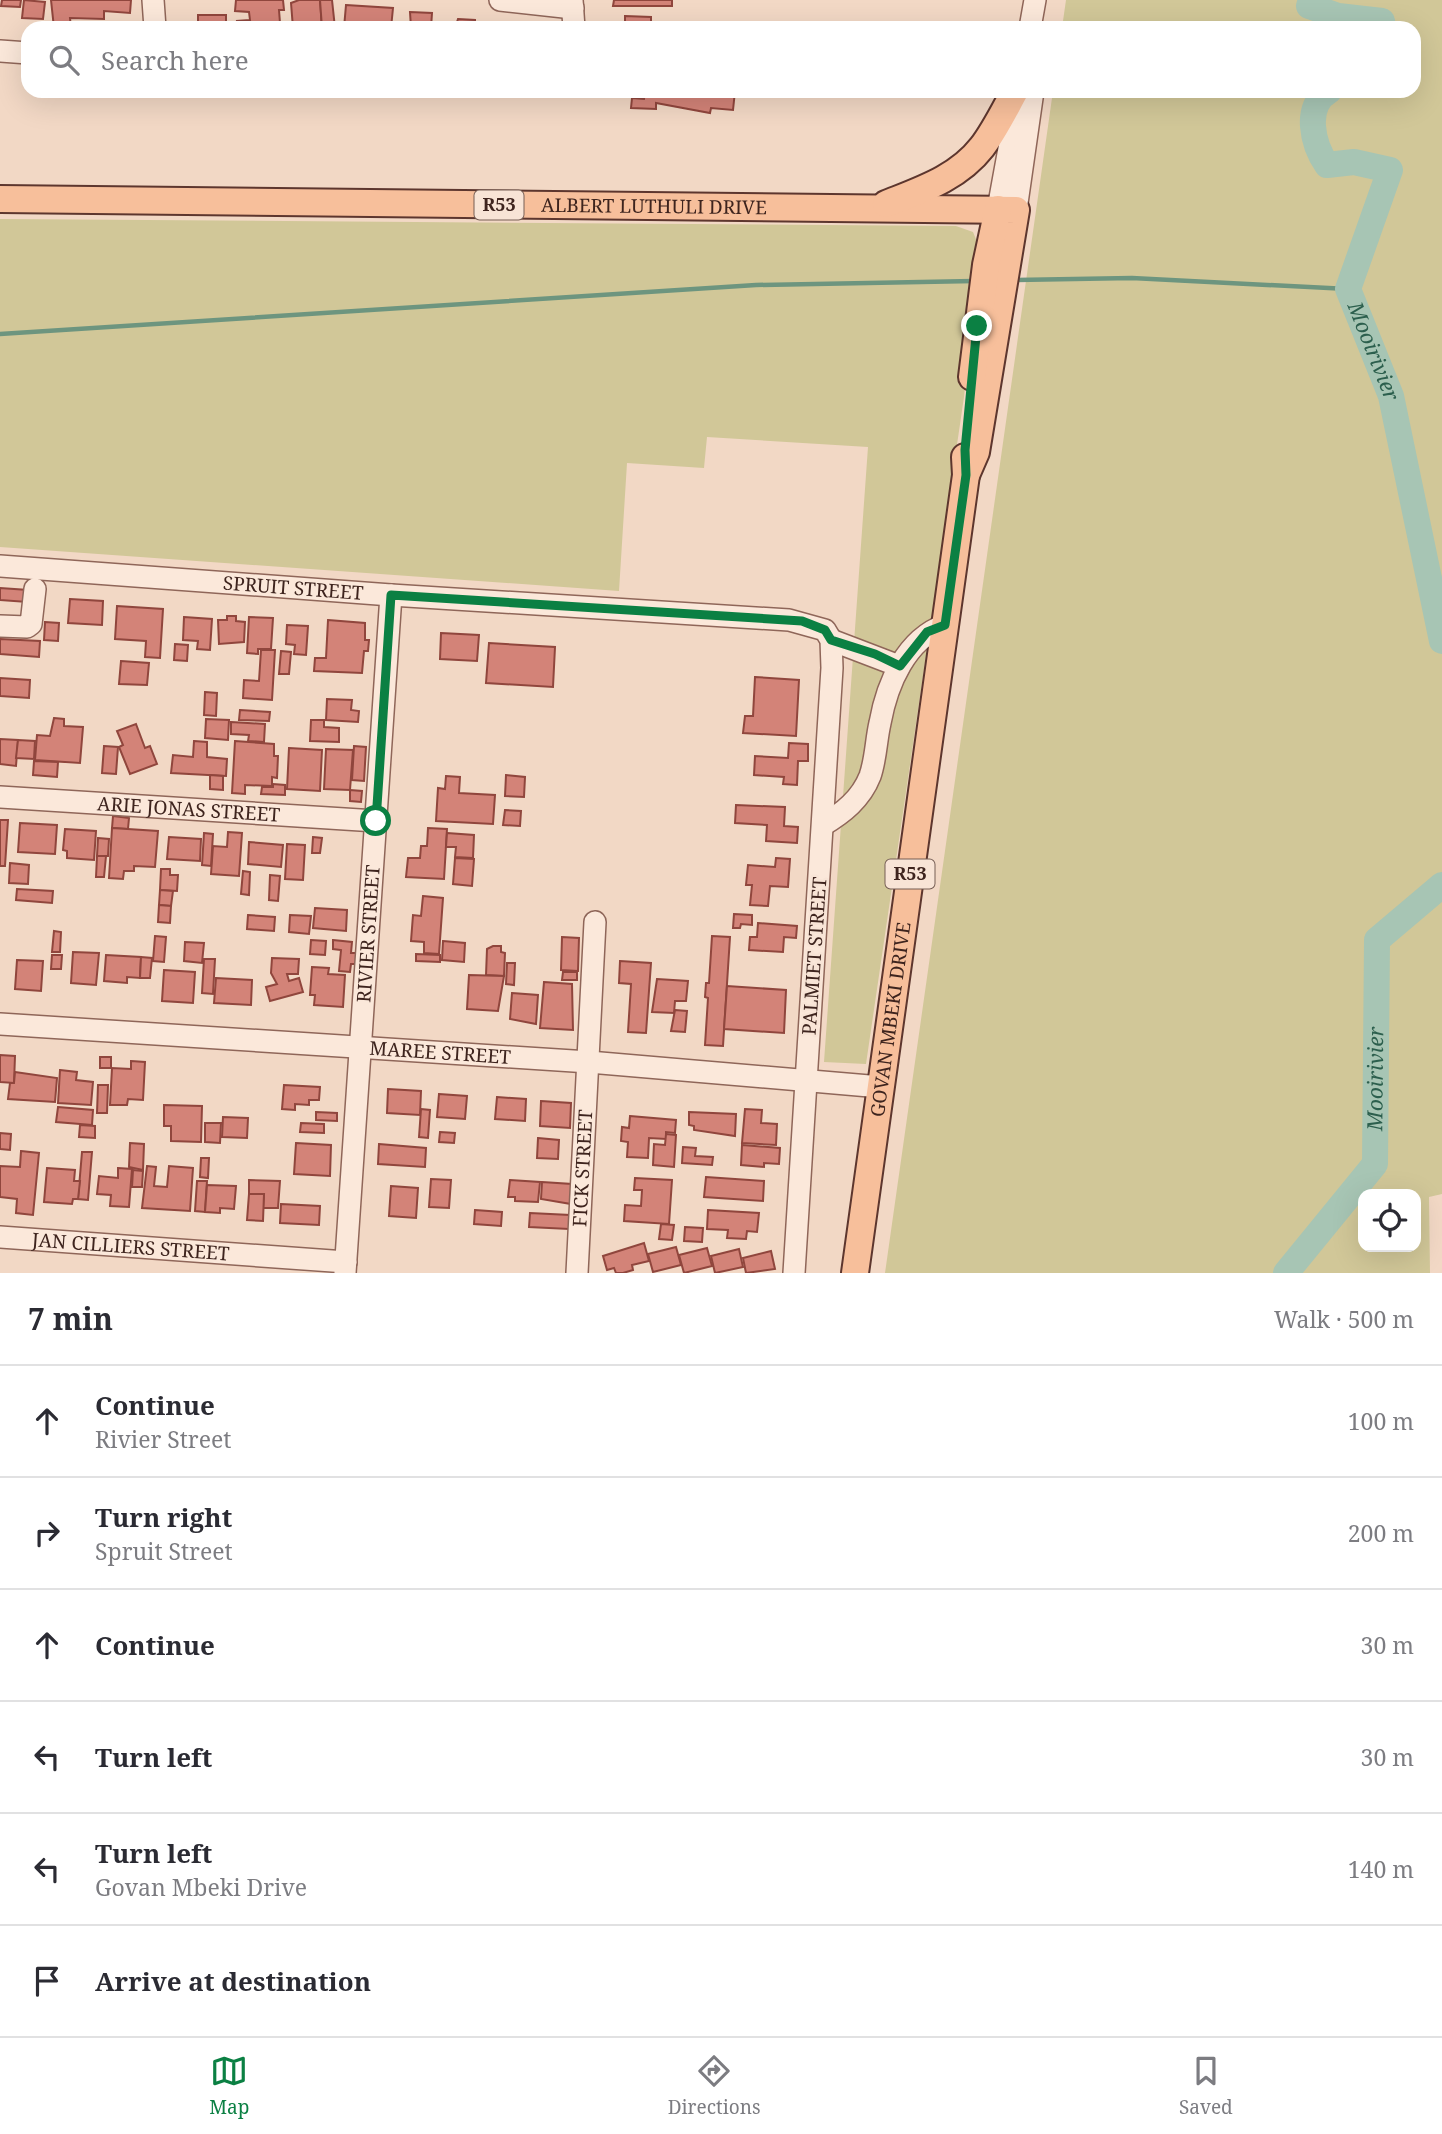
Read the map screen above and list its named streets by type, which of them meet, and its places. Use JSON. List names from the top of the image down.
{
  "streets": {
    "main road": ["R53", "ALBERT LUTHULI DRIVE", "GOVAN MBEKI DRIVE"],
    "street": [
      "SPRUIT STREET",
      "ARIE JONAS STREET",
      "RIVIER STREET",
      "PALMIET STREET",
      "MAREE STREET",
      "FICK STREET",
      "JAN CILLIERS STREET"
    ]
  },
  "crossings": [
    ["ALBERT LUTHULI DRIVE", "GOVAN MBEKI DRIVE"],
    ["SPRUIT STREET", "RIVIER STREET"],
    ["SPRUIT STREET", "PALMIET STREET"],
    ["ARIE JONAS STREET", "RIVIER STREET"],
    ["RIVIER STREET", "MAREE STREET"],
    ["RIVIER STREET", "JAN CILLIERS STREET"],
    ["PALMIET STREET", "MAREE STREET"],
    ["GOVAN MBEKI DRIVE", "MAREE STREET"],
    ["MAREE STREET", "FICK STREET"]
  ],
  "water": ["Mooirivier"],
  "page": {
    "search": "Search here",
    "heading": ["7 min", "Walk · 500 m"],
    "list": [
      ["Continue", "Rivier Street", "100 m"],
      ["Turn right", "Spruit Street", "200 m"],
      ["Continue", "30 m"],
      ["Turn left", "30 m"],
      ["Turn left", "Govan Mbeki Drive", "140 m"],
      "Arrive at destination"
    ],
    "nav": ["Map", "Directions", "Saved"]
  }
}
